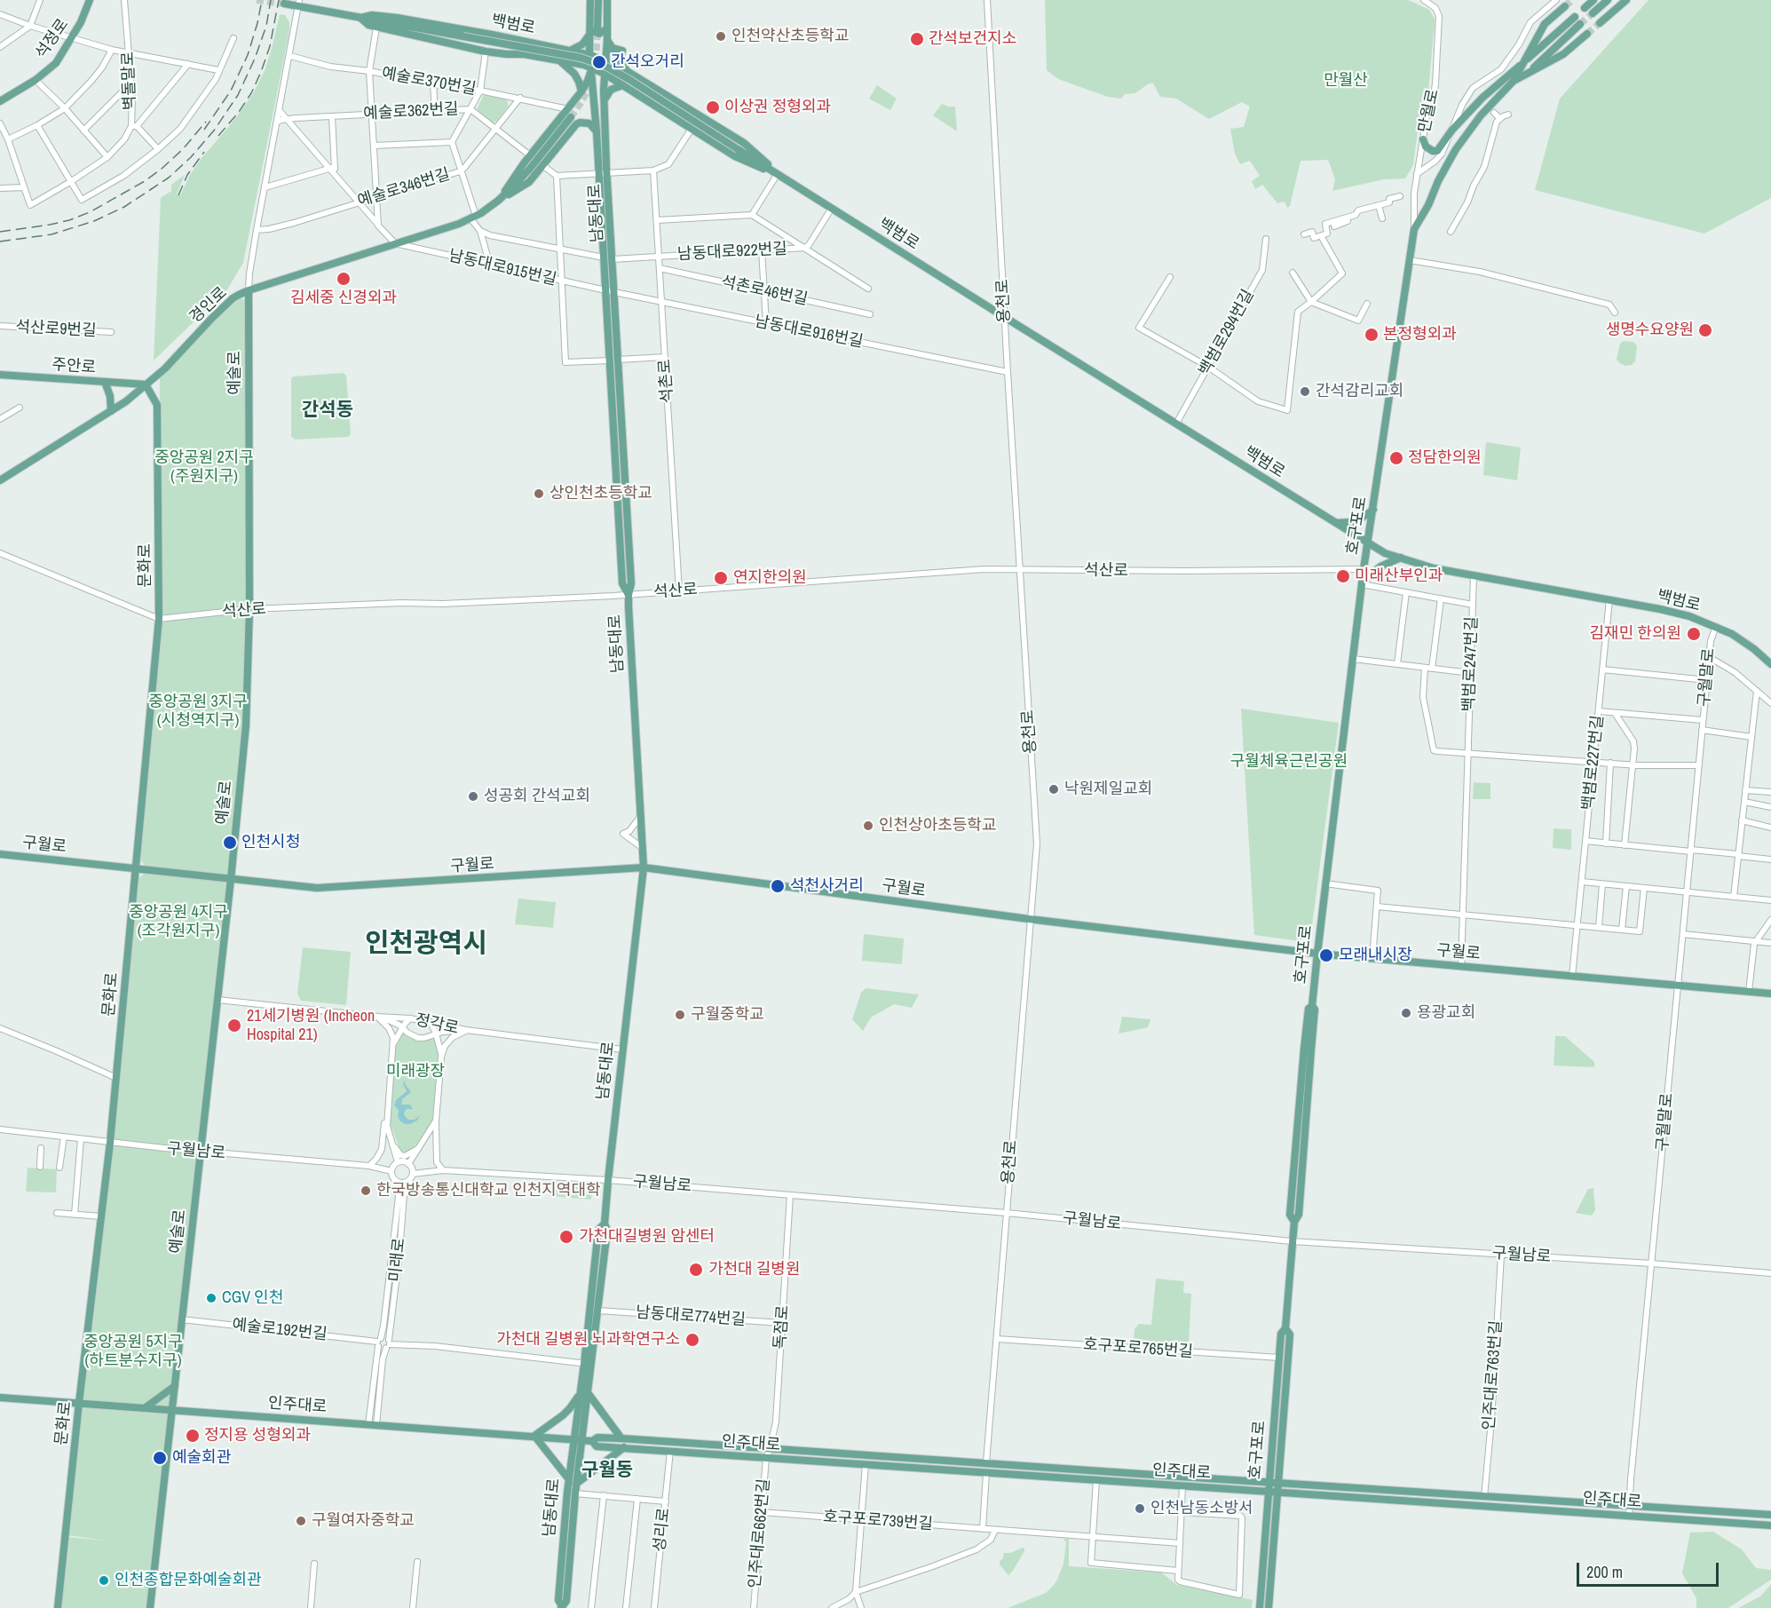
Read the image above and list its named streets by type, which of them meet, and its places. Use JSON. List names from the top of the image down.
{
  "streets": {
    "main road": [
      "백범로",
      "석정로",
      "남동대로",
      "경인로",
      "주안로",
      "예술로",
      "호구포로",
      "문화로",
      "구월로",
      "인주대로"
    ],
    "street": [
      "벽돌말로",
      "예술로370번길",
      "만월로",
      "예술로362번길",
      "예술로346번길",
      "남동대로922번길",
      "남동대로915번길",
      "석촌로46번길",
      "용천로",
      "석산로9번길",
      "남동대로916번길",
      "백범로294번길",
      "석촌로",
      "석산로",
      "백범로247번길",
      "구월말로",
      "백범로227번길",
      "정각로",
      "구월남로",
      "미래로",
      "남동대로774번길",
      "독점로",
      "예술로192번길",
      "호구포로765번길",
      "인주대로763번길",
      "호구포로739번길",
      "성리로",
      "인주대로662번길"
    ]
  },
  "crossings": [
    ["백범로", "남동대로"],
    ["백범로", "남동대로922번길"],
    ["백범로", "용천로"],
    ["백범로", "경인로"],
    ["백범로", "백범로294번길"],
    ["백범로", "예술로"],
    ["백범로", "호구포로"],
    ["백범로", "백범로247번길"],
    ["백범로", "구월말로"],
    ["백범로", "백범로227번길"],
    ["예술로370번길", "예술로346번길"],
    ["예술로370번길", "경인로"],
    ["예술로370번길", "예술로"],
    ["만월로", "호구포로"],
    ["예술로362번길", "예술로346번길"],
    ["예술로362번길", "경인로"],
    ["예술로362번길", "예술로"],
    ["예술로346번길", "예술로"],
    ["남동대로", "남동대로922번길"],
    ["남동대로", "남동대로915번길"],
    ["남동대로", "남동대로916번길"],
    ["남동대로", "석산로"],
    ["남동대로", "구월로"],
    ["남동대로", "구월남로"],
    ["남동대로", "남동대로774번길"],
    ["남동대로", "인주대로"],
    ["남동대로922번길", "석촌로"],
    ["남동대로915번길", "경인로"],
    ["남동대로915번길", "남동대로916번길"],
    ["석촌로46번길", "석촌로"],
    ["용천로", "남동대로916번길"],
    ["용천로", "석산로"],
    ["용천로", "구월로"],
    ["용천로", "구월남로"],
    ["용천로", "호구포로765번길"],
    ["용천로", "인주대로"],
    ["경인로", "주안로"],
    ["경인로", "예술로"],
    ["경인로", "문화로"],
    ["남동대로916번길", "석촌로"],
    ["주안로", "문화로"],
    ["예술로", "석산로"],
    ["예술로", "구월로"],
    ["예술로", "정각로"],
    ["예술로", "구월남로"],
    ["예술로", "예술로192번길"],
    ["예술로", "인주대로"],
    ["석촌로", "석산로"],
    ["호구포로", "석산로"],
    ["호구포로", "구월로"],
    ["호구포로", "구월남로"],
    ["호구포로", "호구포로765번길"],
    ["호구포로", "인주대로"],
    ["문화로", "석산로"],
    ["문화로", "구월로"],
    ["문화로", "구월남로"],
    ["문화로", "인주대로"],
    ["백범로247번길", "구월로"],
    ["구월말로", "구월로"],
    ["구월말로", "구월남로"],
    ["구월말로", "인주대로"],
    ["백범로227번길", "구월로"],
    ["구월남로", "미래로"],
    ["구월남로", "독점로"],
    ["구월남로", "인주대로763번길"],
    ["미래로", "예술로192번길"],
    ["미래로", "인주대로"],
    ["남동대로774번길", "독점로"],
    ["독점로", "인주대로"],
    ["독점로", "인주대로662번길"],
    ["인주대로763번길", "인주대로"],
    ["인주대로", "성리로"],
    ["인주대로", "인주대로662번길"],
    ["호구포로739번길", "인주대로662번길"]
  ],
  "districts": ["간석동", "인천광역시", "구월동"],
  "parks": [
    "만월산",
    "중앙공원 2지구 (주원지구)",
    "중앙공원 3지구 (시청역지구)",
    "구월체육근린공원",
    "중앙공원 4지구 (조각원지구)",
    "미래광장",
    "중앙공원 5지구 (하트분수지구)"
  ],
  "places": [
    "인천약산초등학교",
    "간석보건지소",
    "간석오거리",
    "이상권 정형외과",
    "김세중 신경외과",
    "생명수요양원",
    "본정형외과",
    "간석감리교회",
    "정담한의원",
    "상인천초등학교",
    "미래산부인과",
    "연지한의원",
    "김재민 한의원",
    "낙원제일교회",
    "성공회 간석교회",
    "인천상아초등학교",
    "인천시청",
    "석천사거리",
    "모래내시장",
    "용광교회",
    "구월중학교",
    "21세기병원 (Incheon Hospital 21)",
    "한국방송통신대학교 인천지역대학",
    "가천대길병원 암센터",
    "가천대 길병원",
    "CGV 인천",
    "가천대 길병원 뇌과학연구소",
    "정지용 성형외과",
    "예술회관",
    "인천남동소방서",
    "구월여자중학교",
    "인천종합문화예술회관"
  ],
  "scale_bar": "200 m"
}
